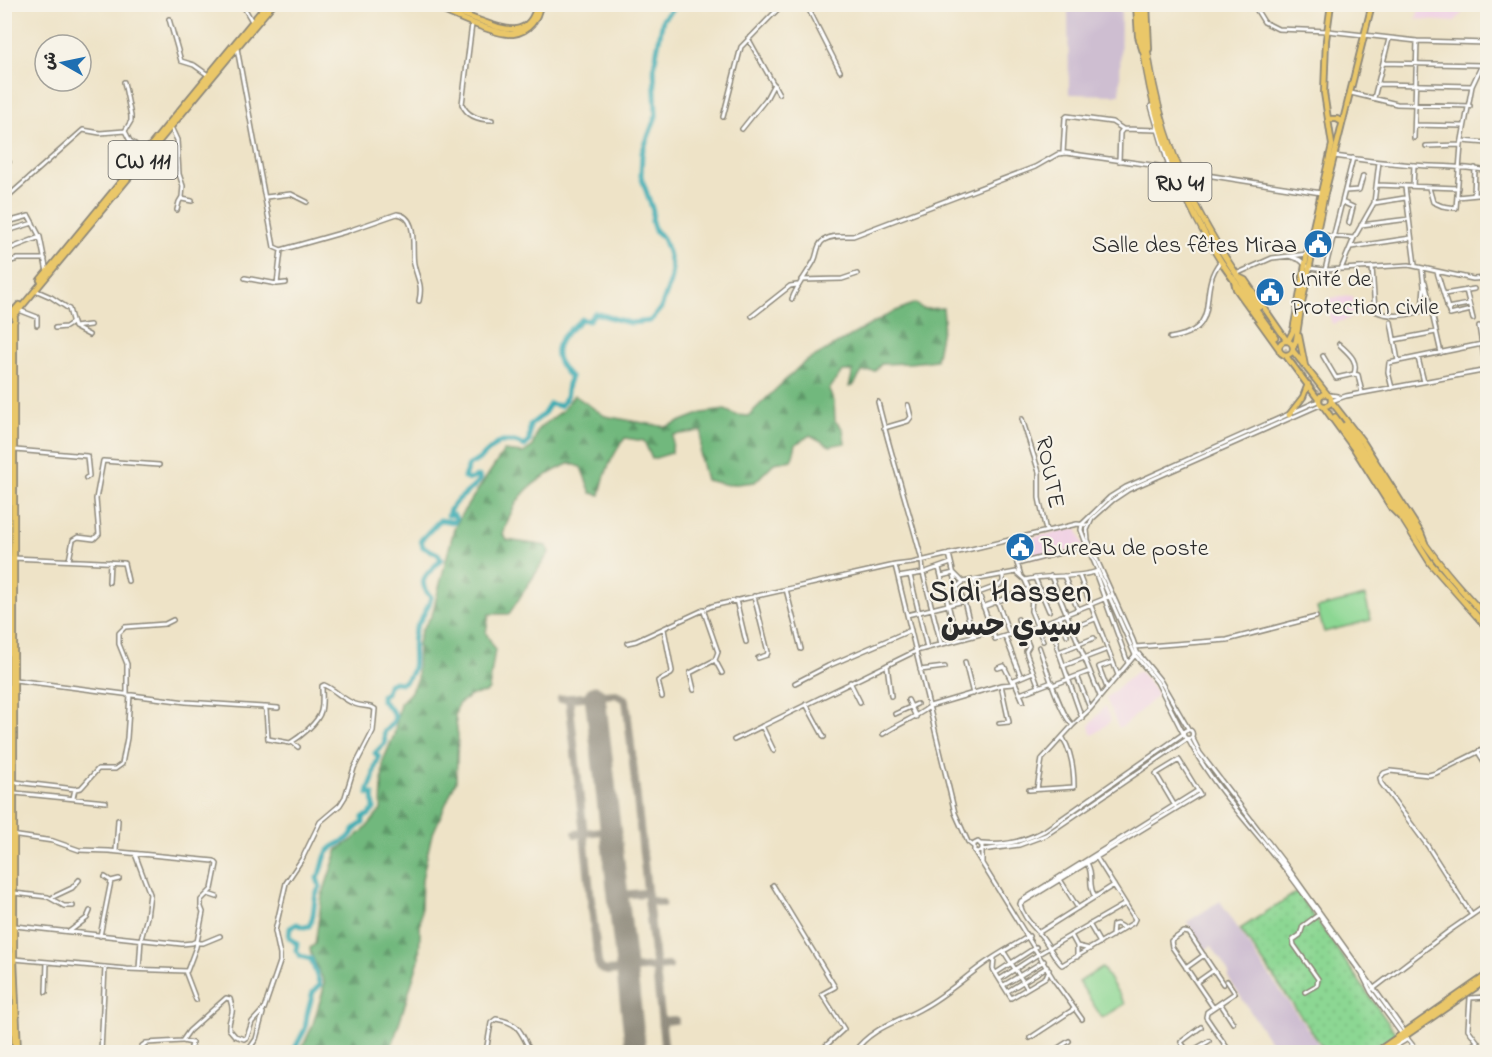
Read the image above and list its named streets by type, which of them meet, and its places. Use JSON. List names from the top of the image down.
{
  "streets": {
    "highway": ["RN 41"],
    "main road": ["CW 111"],
    "street": ["ROUTE"]
  },
  "districts": ["Sidi Hassen سيدي حسن"],
  "places": {
    "public building": ["Salle des fêtes Miraa", "Unité de Protection civile", "Bureau de poste"]
  },
  "north": "left"
}
